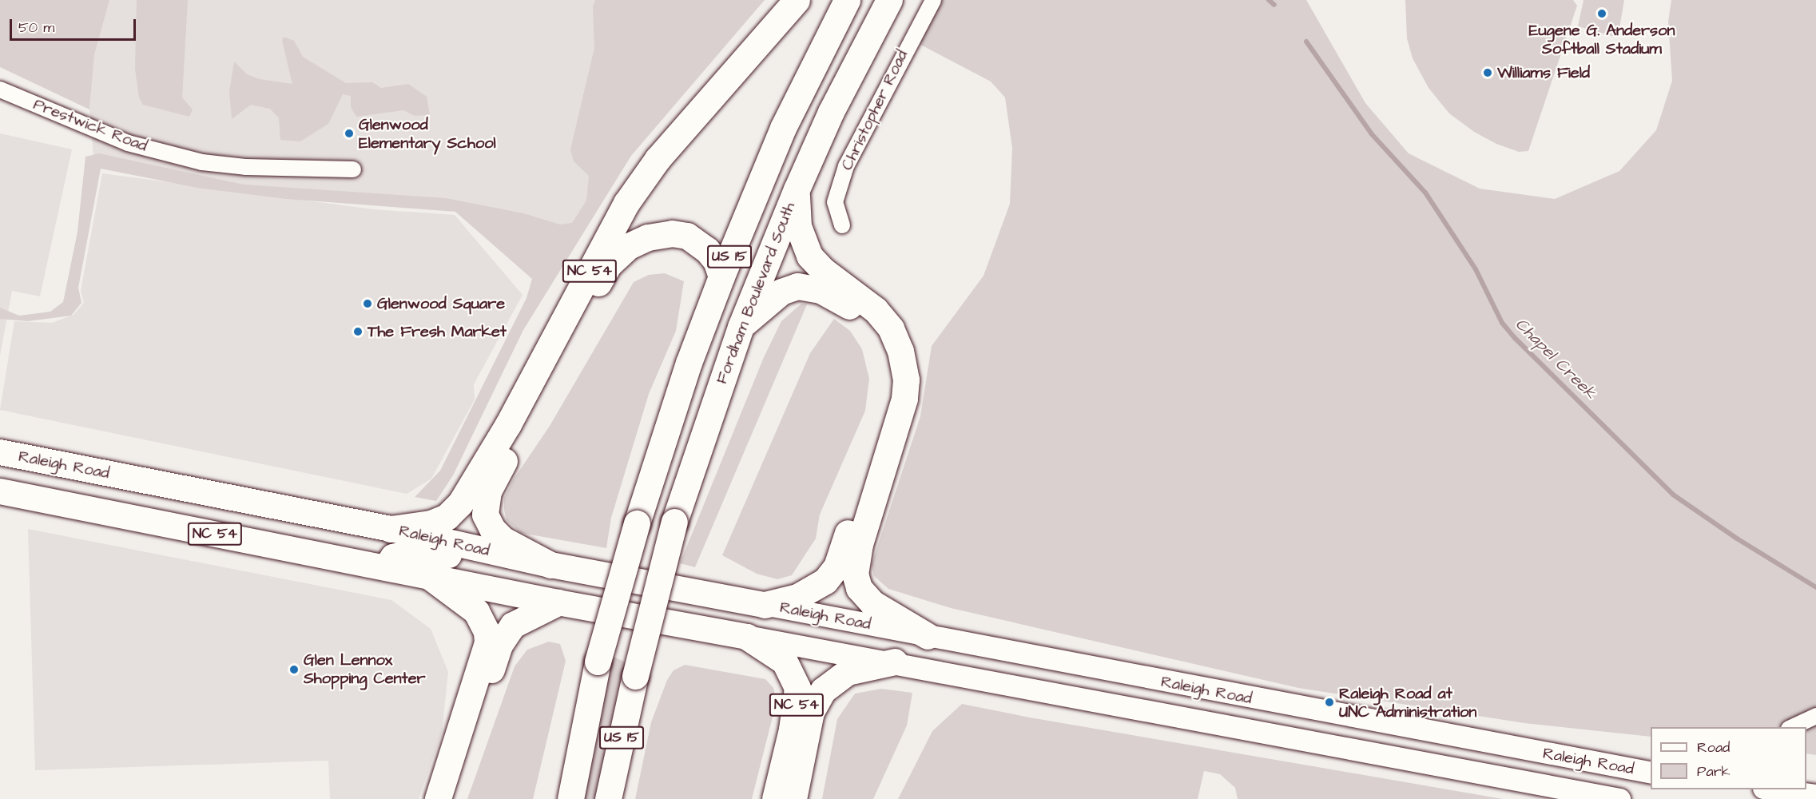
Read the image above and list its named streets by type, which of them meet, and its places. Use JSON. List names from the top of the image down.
{
  "streets": {
    "highway": ["US 15", "NC 54", "Fordham Boulevard South"],
    "main road": ["Raleigh Road"],
    "street": ["Christopher Road", "Prestwick Road"]
  },
  "crossings": [
    ["NC 54", "Raleigh Road"]
  ],
  "water": ["Chapel Creek"],
  "places": [
    "Eugene G. Anderson Softball Stadium",
    "Williams Field",
    "Glenwood Elementary School",
    "Glenwood Square",
    "The Fresh Market",
    "Glen Lennox Shopping Center",
    "Raleigh Road at UNC Administration"
  ],
  "legend": ["Road", "Park"],
  "scale_bar": "50 m"
}
